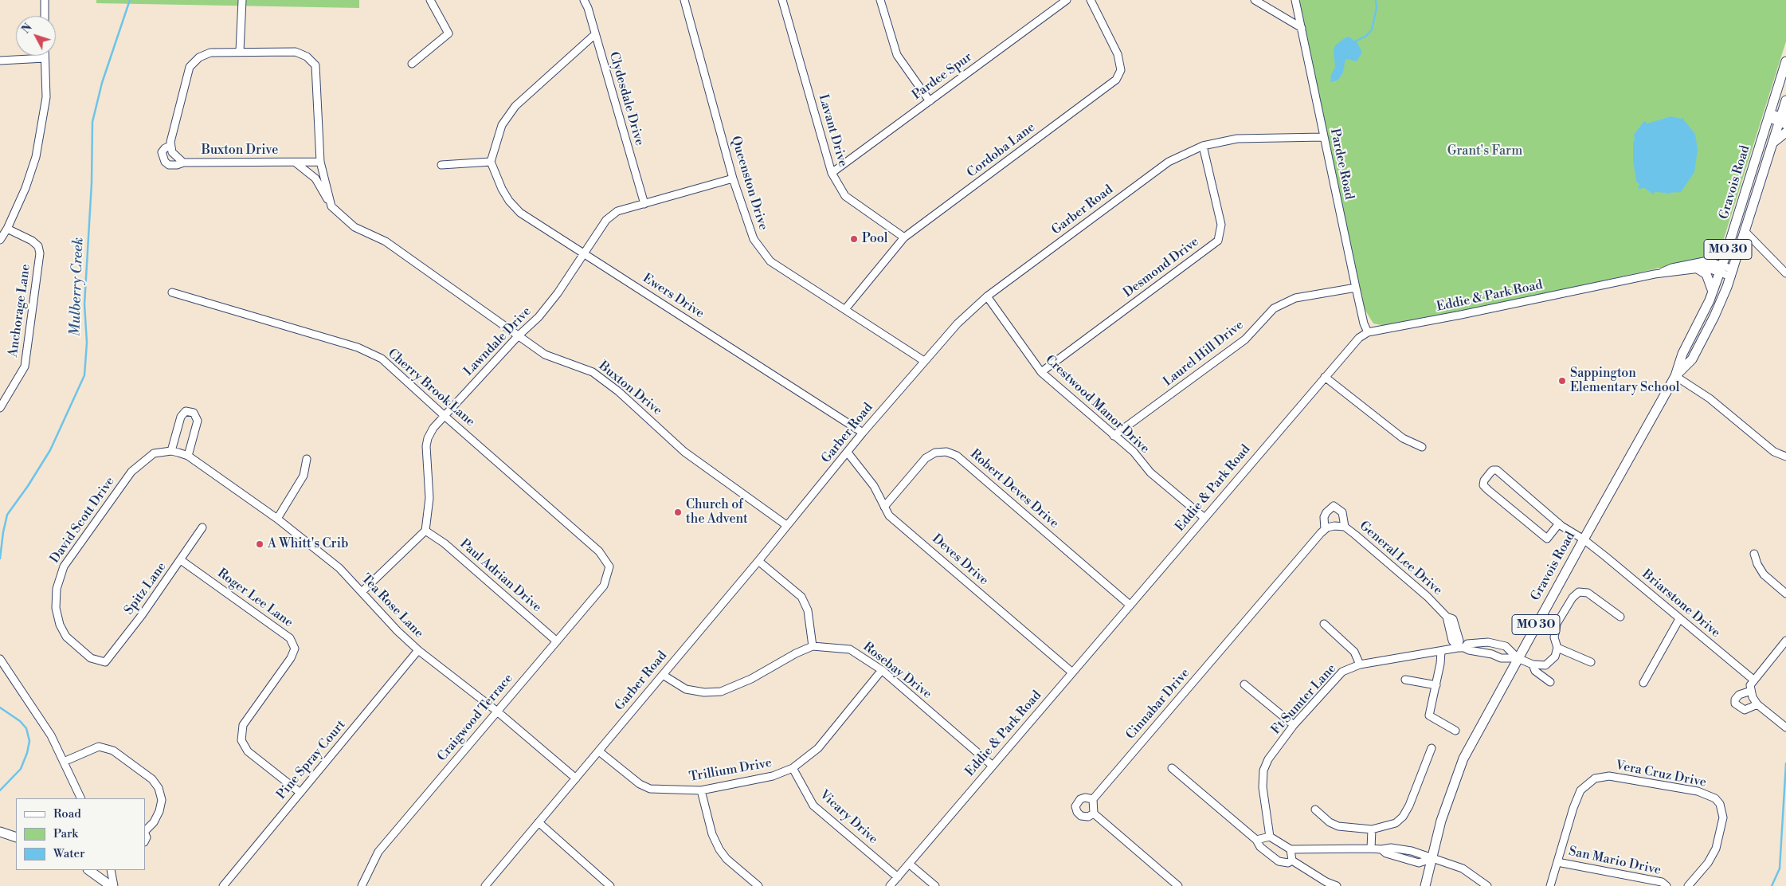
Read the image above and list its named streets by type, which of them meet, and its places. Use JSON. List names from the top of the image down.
{
  "streets": {
    "main road": ["Gravois Road", "MO 30"],
    "street": [
      "Pardee Spur",
      "Clydesdale Drive",
      "Lavant Drive",
      "Buxton Drive",
      "Cordoba Lane",
      "Pardee Road",
      "Queenston Drive",
      "Garber Road",
      "Desmond Drive",
      "Ewers Drive",
      "Eddie & Park Road",
      "Anchorage Lane",
      "Lawndale Drive",
      "Laurel Hill Drive",
      "Cherry Brook Lane",
      "Crestwood Manor Drive",
      "Robert Deves Drive",
      "David Scott Drive",
      "General Lee Drive",
      "Deves Drive",
      "Paul Adrian Drive",
      "Spitz Lane",
      "Roger Lee Lane",
      "Briarstone Drive",
      "Tea Rose Lane",
      "Rosebay Drive",
      "Ft Sumter Lane",
      "Cinnabar Drive",
      "Craigwood Terrace",
      "Pine Spray Court",
      "Trillium Drive",
      "Vera Cruz Drive",
      "Vicary Drive",
      "San Mario Drive"
    ]
  },
  "crossings": [
    ["Pardee Spur", "Lavant Drive"],
    ["Clydesdale Drive", "Lawndale Drive"],
    ["Lavant Drive", "Cordoba Lane"],
    ["Buxton Drive", "Garber Road"],
    ["Buxton Drive", "Lawndale Drive"],
    ["Cordoba Lane", "Queenston Drive"],
    ["Pardee Road", "Garber Road"],
    ["Pardee Road", "Eddie & Park Road"],
    ["Pardee Road", "Laurel Hill Drive"],
    ["Gravois Road", "Eddie & Park Road"],
    ["Gravois Road", "Briarstone Drive"],
    ["Gravois Road", "Ft Sumter Lane"],
    ["Queenston Drive", "Garber Road"],
    ["Queenston Drive", "Lawndale Drive"],
    ["Garber Road", "Desmond Drive"],
    ["Garber Road", "Ewers Drive"],
    ["Garber Road", "Crestwood Manor Drive"],
    ["Garber Road", "Deves Drive"],
    ["Garber Road", "Tea Rose Lane"],
    ["Garber Road", "Rosebay Drive"],
    ["Garber Road", "Trillium Drive"],
    ["Desmond Drive", "Crestwood Manor Drive"],
    ["Ewers Drive", "Lawndale Drive"],
    ["Eddie & Park Road", "Crestwood Manor Drive"],
    ["Eddie & Park Road", "Robert Deves Drive"],
    ["Eddie & Park Road", "Deves Drive"],
    ["Eddie & Park Road", "Rosebay Drive"],
    ["Eddie & Park Road", "Vicary Drive"],
    ["Lawndale Drive", "Cherry Brook Lane"],
    ["Lawndale Drive", "Paul Adrian Drive"],
    ["Laurel Hill Drive", "Crestwood Manor Drive"],
    ["Cherry Brook Lane", "Craigwood Terrace"],
    ["Robert Deves Drive", "Deves Drive"],
    ["David Scott Drive", "Spitz Lane"],
    ["David Scott Drive", "Tea Rose Lane"],
    ["General Lee Drive", "Ft Sumter Lane"],
    ["General Lee Drive", "Cinnabar Drive"],
    ["Paul Adrian Drive", "Craigwood Terrace"],
    ["Spitz Lane", "Roger Lee Lane"],
    ["Roger Lee Lane", "Pine Spray Court"],
    ["Tea Rose Lane", "Craigwood Terrace"],
    ["Tea Rose Lane", "Pine Spray Court"],
    ["Rosebay Drive", "Trillium Drive"],
    ["Trillium Drive", "Vicary Drive"],
    ["Vera Cruz Drive", "San Mario Drive"]
  ],
  "water": ["Mulberry Creek"],
  "parks": ["Grant's Farm"],
  "places": [
    "Pool",
    "Sappington Elementary School",
    "Church of the Advent",
    "A Whitt's Crib"
  ],
  "legend": ["Road", "Park", "Water"],
  "north": "top left"
}
